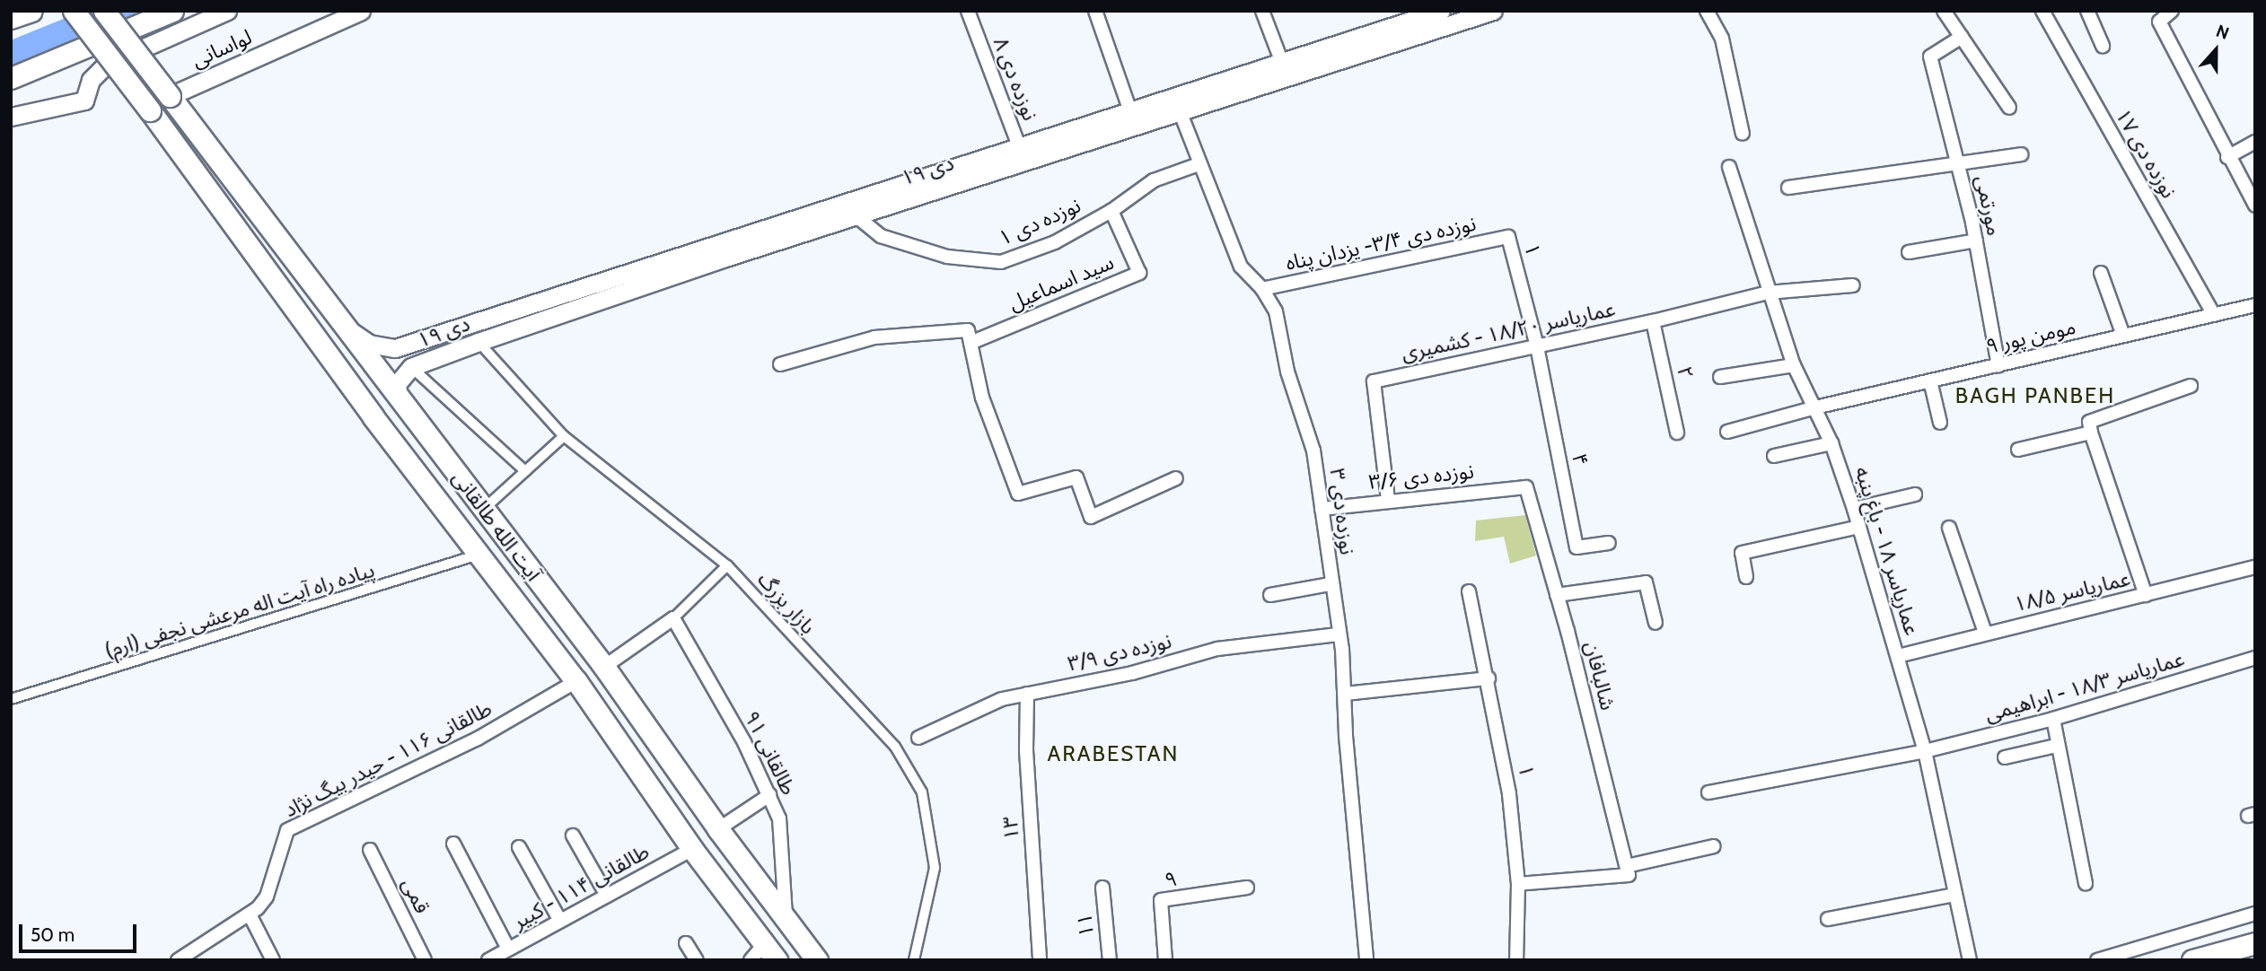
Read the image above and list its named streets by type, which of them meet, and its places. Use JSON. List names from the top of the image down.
{
  "streets": {
    "main road": ["لواسانی", "۱۹ دی", "آیت الله طالقانی"],
    "street": [
      "نوزده دی ۸",
      "نوزده دی ۱۷",
      "مورتمی",
      "نوزده دی ۱",
      "نوزده دی ۳/۴- یزدان پناه",
      "۱",
      "سید اسماعیل",
      "عماریاسر ۱۸/۲۰ - کشمیری",
      "مومن پور ۹",
      "۲",
      "۴",
      "نوزده دی ۳/۶",
      "نوزده دی ۳",
      "عماریاسر ۱۸ - باغ پنبه",
      "عماریاسر ۱۸/۵",
      "بازار بزرگ",
      "پیاده راه آیت اله مرعشی نجفی (ارم)",
      "نوزده دی ۳/۹",
      "شالبافان",
      "عماریاسر ۱۸/۳ - ابراهیمی",
      "طالقانی ۹۱",
      "طالقانی ۱۱۶ - حیدر بیگ نژاد",
      "۱۳",
      "۹",
      "طالقانی ۱۱۴ - کبیر",
      "قمی",
      "۱۱"
    ]
  },
  "crossings": [
    ["لواسانی", "آیت الله طالقانی"],
    ["نوزده دی ۸", "۱۹ دی"],
    ["نوزده دی ۱۷", "مومن پور ۹"],
    ["۱۹ دی", "نوزده دی ۱"],
    ["۱۹ دی", "نوزده دی ۳"],
    ["۱۹ دی", "آیت الله طالقانی"],
    ["۱۹ دی", "بازار بزرگ"],
    ["مورتمی", "مومن پور ۹"],
    ["نوزده دی ۱", "سید اسماعیل"],
    ["نوزده دی ۱", "نوزده دی ۳"],
    ["نوزده دی ۳/۴- یزدان پناه", "۱"],
    ["نوزده دی ۳/۴- یزدان پناه", "نوزده دی ۳"],
    ["۱", "عماریاسر ۱۸/۲۰ - کشمیری"],
    ["۱", "۴"],
    ["عماریاسر ۱۸/۲۰ - کشمیری", "۲"],
    ["عماریاسر ۱۸/۲۰ - کشمیری", "۴"],
    ["عماریاسر ۱۸/۲۰ - کشمیری", "نوزده دی ۳/۶"],
    ["عماریاسر ۱۸/۲۰ - کشمیری", "عماریاسر ۱۸ - باغ پنبه"],
    ["مومن پور ۹", "عماریاسر ۱۸ - باغ پنبه"],
    ["نوزده دی ۳/۶", "نوزده دی ۳"],
    ["نوزده دی ۳/۶", "شالبافان"],
    ["نوزده دی ۳", "نوزده دی ۳/۹"],
    ["آیت الله طالقانی", "پیاده راه آیت اله مرعشی نجفی (ارم)"],
    ["آیت الله طالقانی", "طالقانی ۹۱"],
    ["آیت الله طالقانی", "طالقانی ۱۱۶ - حیدر بیگ نژاد"],
    ["آیت الله طالقانی", "طالقانی ۱۱۴ - کبیر"],
    ["عماریاسر ۱۸ - باغ پنبه", "عماریاسر ۱۸/۵"],
    ["عماریاسر ۱۸ - باغ پنبه", "عماریاسر ۱۸/۳ - ابراهیمی"],
    ["نوزده دی ۳/۹", "۱۳"]
  ],
  "districts": ["BAGH PANBEH", "ARABESTAN"],
  "scale_bar": "50 m",
  "north": "top"
}
